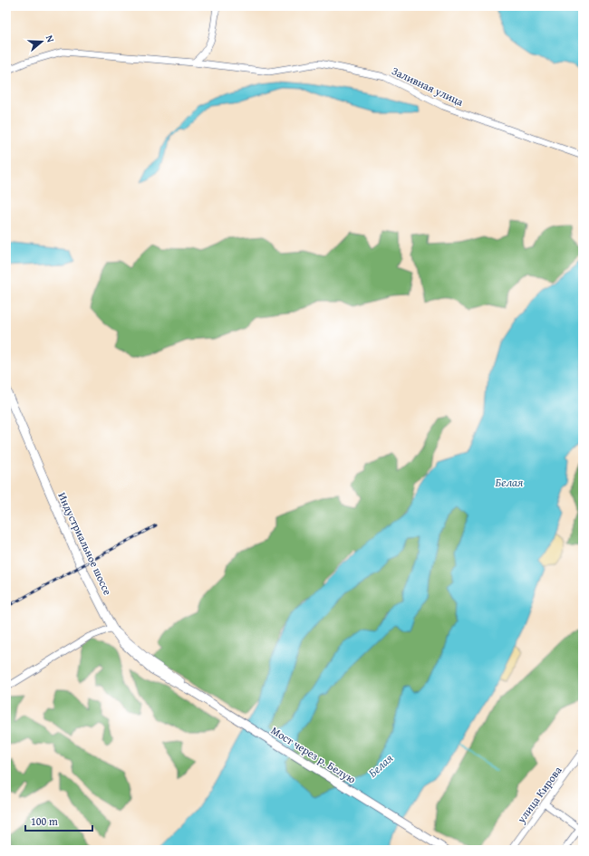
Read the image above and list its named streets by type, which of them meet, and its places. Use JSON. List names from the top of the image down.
{
  "streets": {
    "main road": ["Индустриальное шоссе", "Мост через р. Белую"],
    "street": ["Заливная улица", "улица Кирова"]
  },
  "crossings": [
    ["Индустриальное шоссе", "Мост через р. Белую"]
  ],
  "water": ["Белая"],
  "scale_bar": "100 m",
  "north": "right"
}
